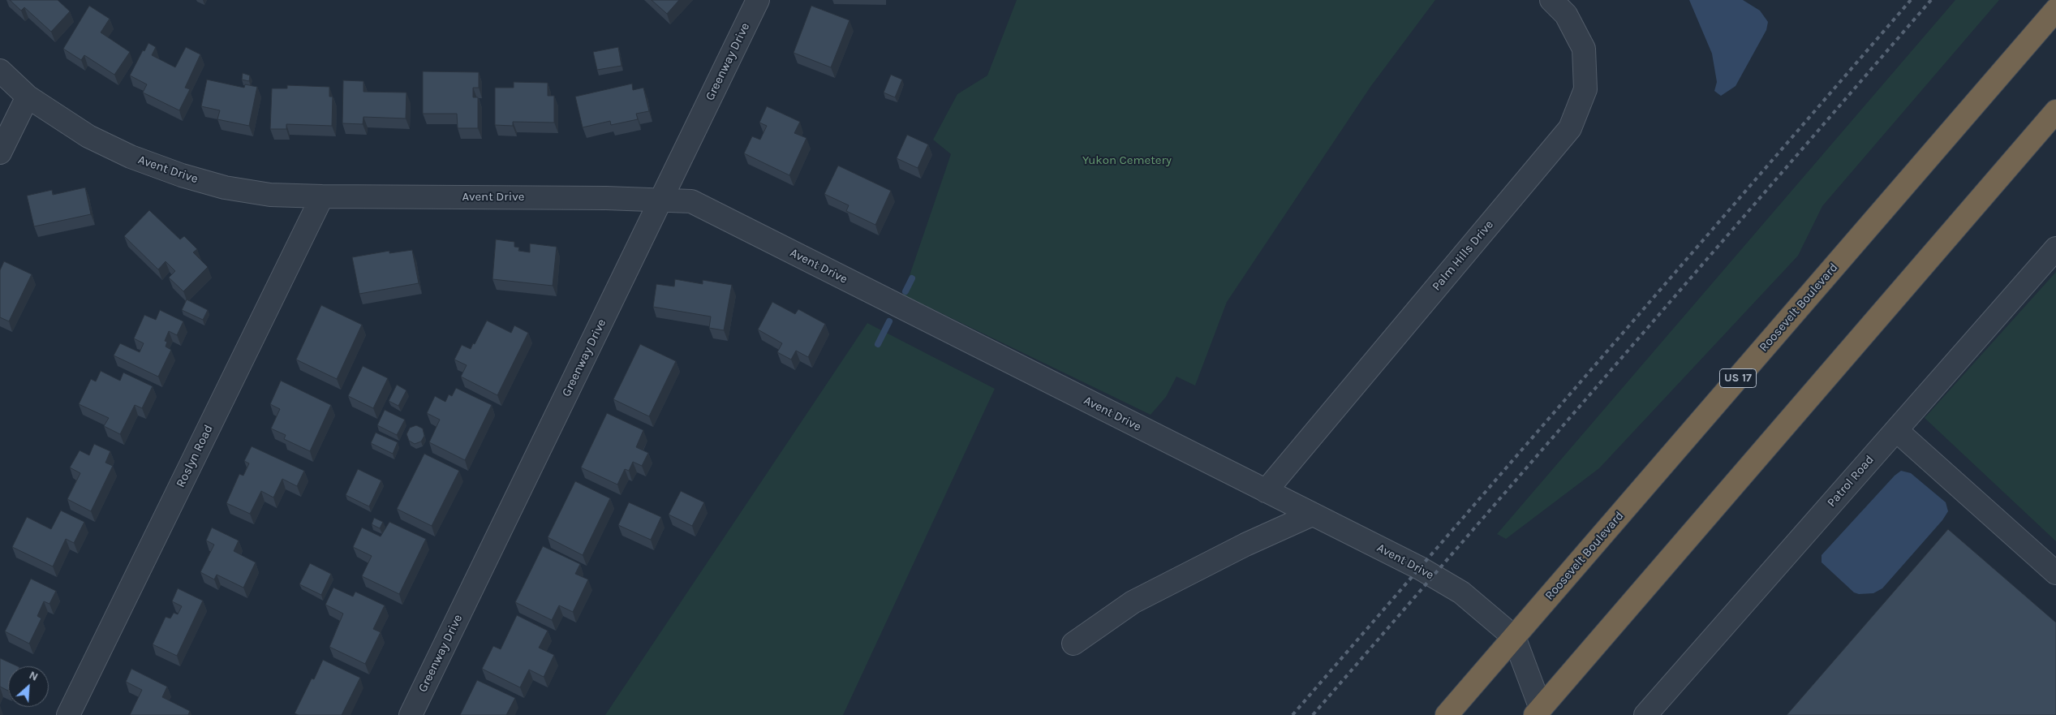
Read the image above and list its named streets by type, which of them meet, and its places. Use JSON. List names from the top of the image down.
{
  "streets": {
    "highway": ["Roosevelt Boulevard", "US 17"],
    "street": [
      "Greenway Drive",
      "Avent Drive",
      "Palm Hills Drive",
      "Roslyn Road",
      "Patrol Road"
    ]
  },
  "crossings": [
    ["Greenway Drive", "Avent Drive"],
    ["Avent Drive", "Palm Hills Drive"],
    ["Avent Drive", "Roosevelt Boulevard"],
    ["Avent Drive", "Roslyn Road"]
  ],
  "parks": ["Yukon Cemetery"],
  "north": "top right"
}
